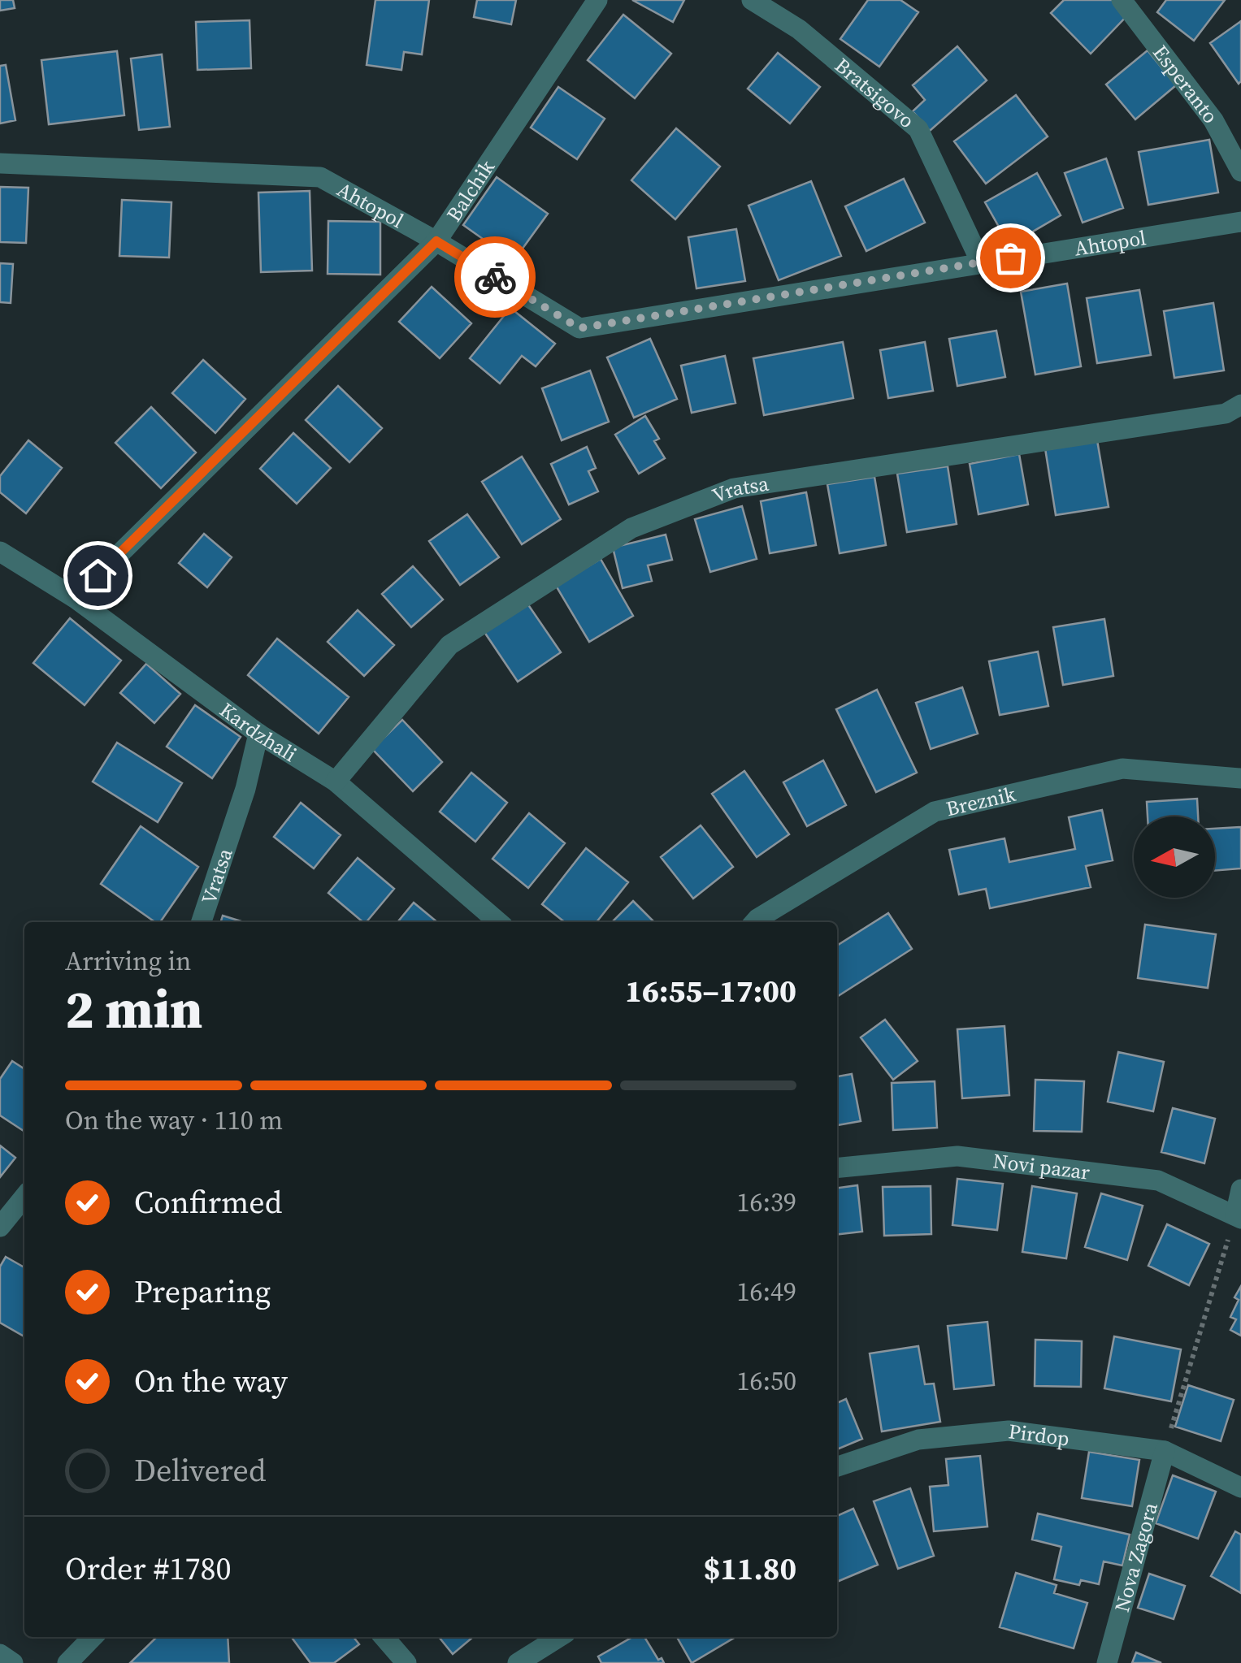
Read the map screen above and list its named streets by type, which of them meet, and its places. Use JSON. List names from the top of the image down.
{
  "streets": {
    "street": [
      "Esperanto",
      "Bratsigovo",
      "Balchik",
      "Ahtopol",
      "Vratsa",
      "Kardzhali",
      "Breznik",
      "Novi pazar",
      "Pirdop",
      "Nova Zagora"
    ]
  },
  "crossings": [
    ["Bratsigovo", "Ahtopol"],
    ["Balchik", "Ahtopol"],
    ["Balchik", "Kardzhali"],
    ["Vratsa", "Kardzhali"],
    ["Pirdop", "Nova Zagora"]
  ],
  "north": "left",
  "page": {
    "heading": ["2 min", "Arriving in", "16:55–17:00"],
    "panel": ["Order #1780", "$11.80"],
    "bar": "On the way · 110 m",
    "list": [
      ["Confirmed", "16:39"],
      ["Preparing", "16:49"],
      ["On the way", "16:50"],
      "Delivered"
    ]
  }
}
